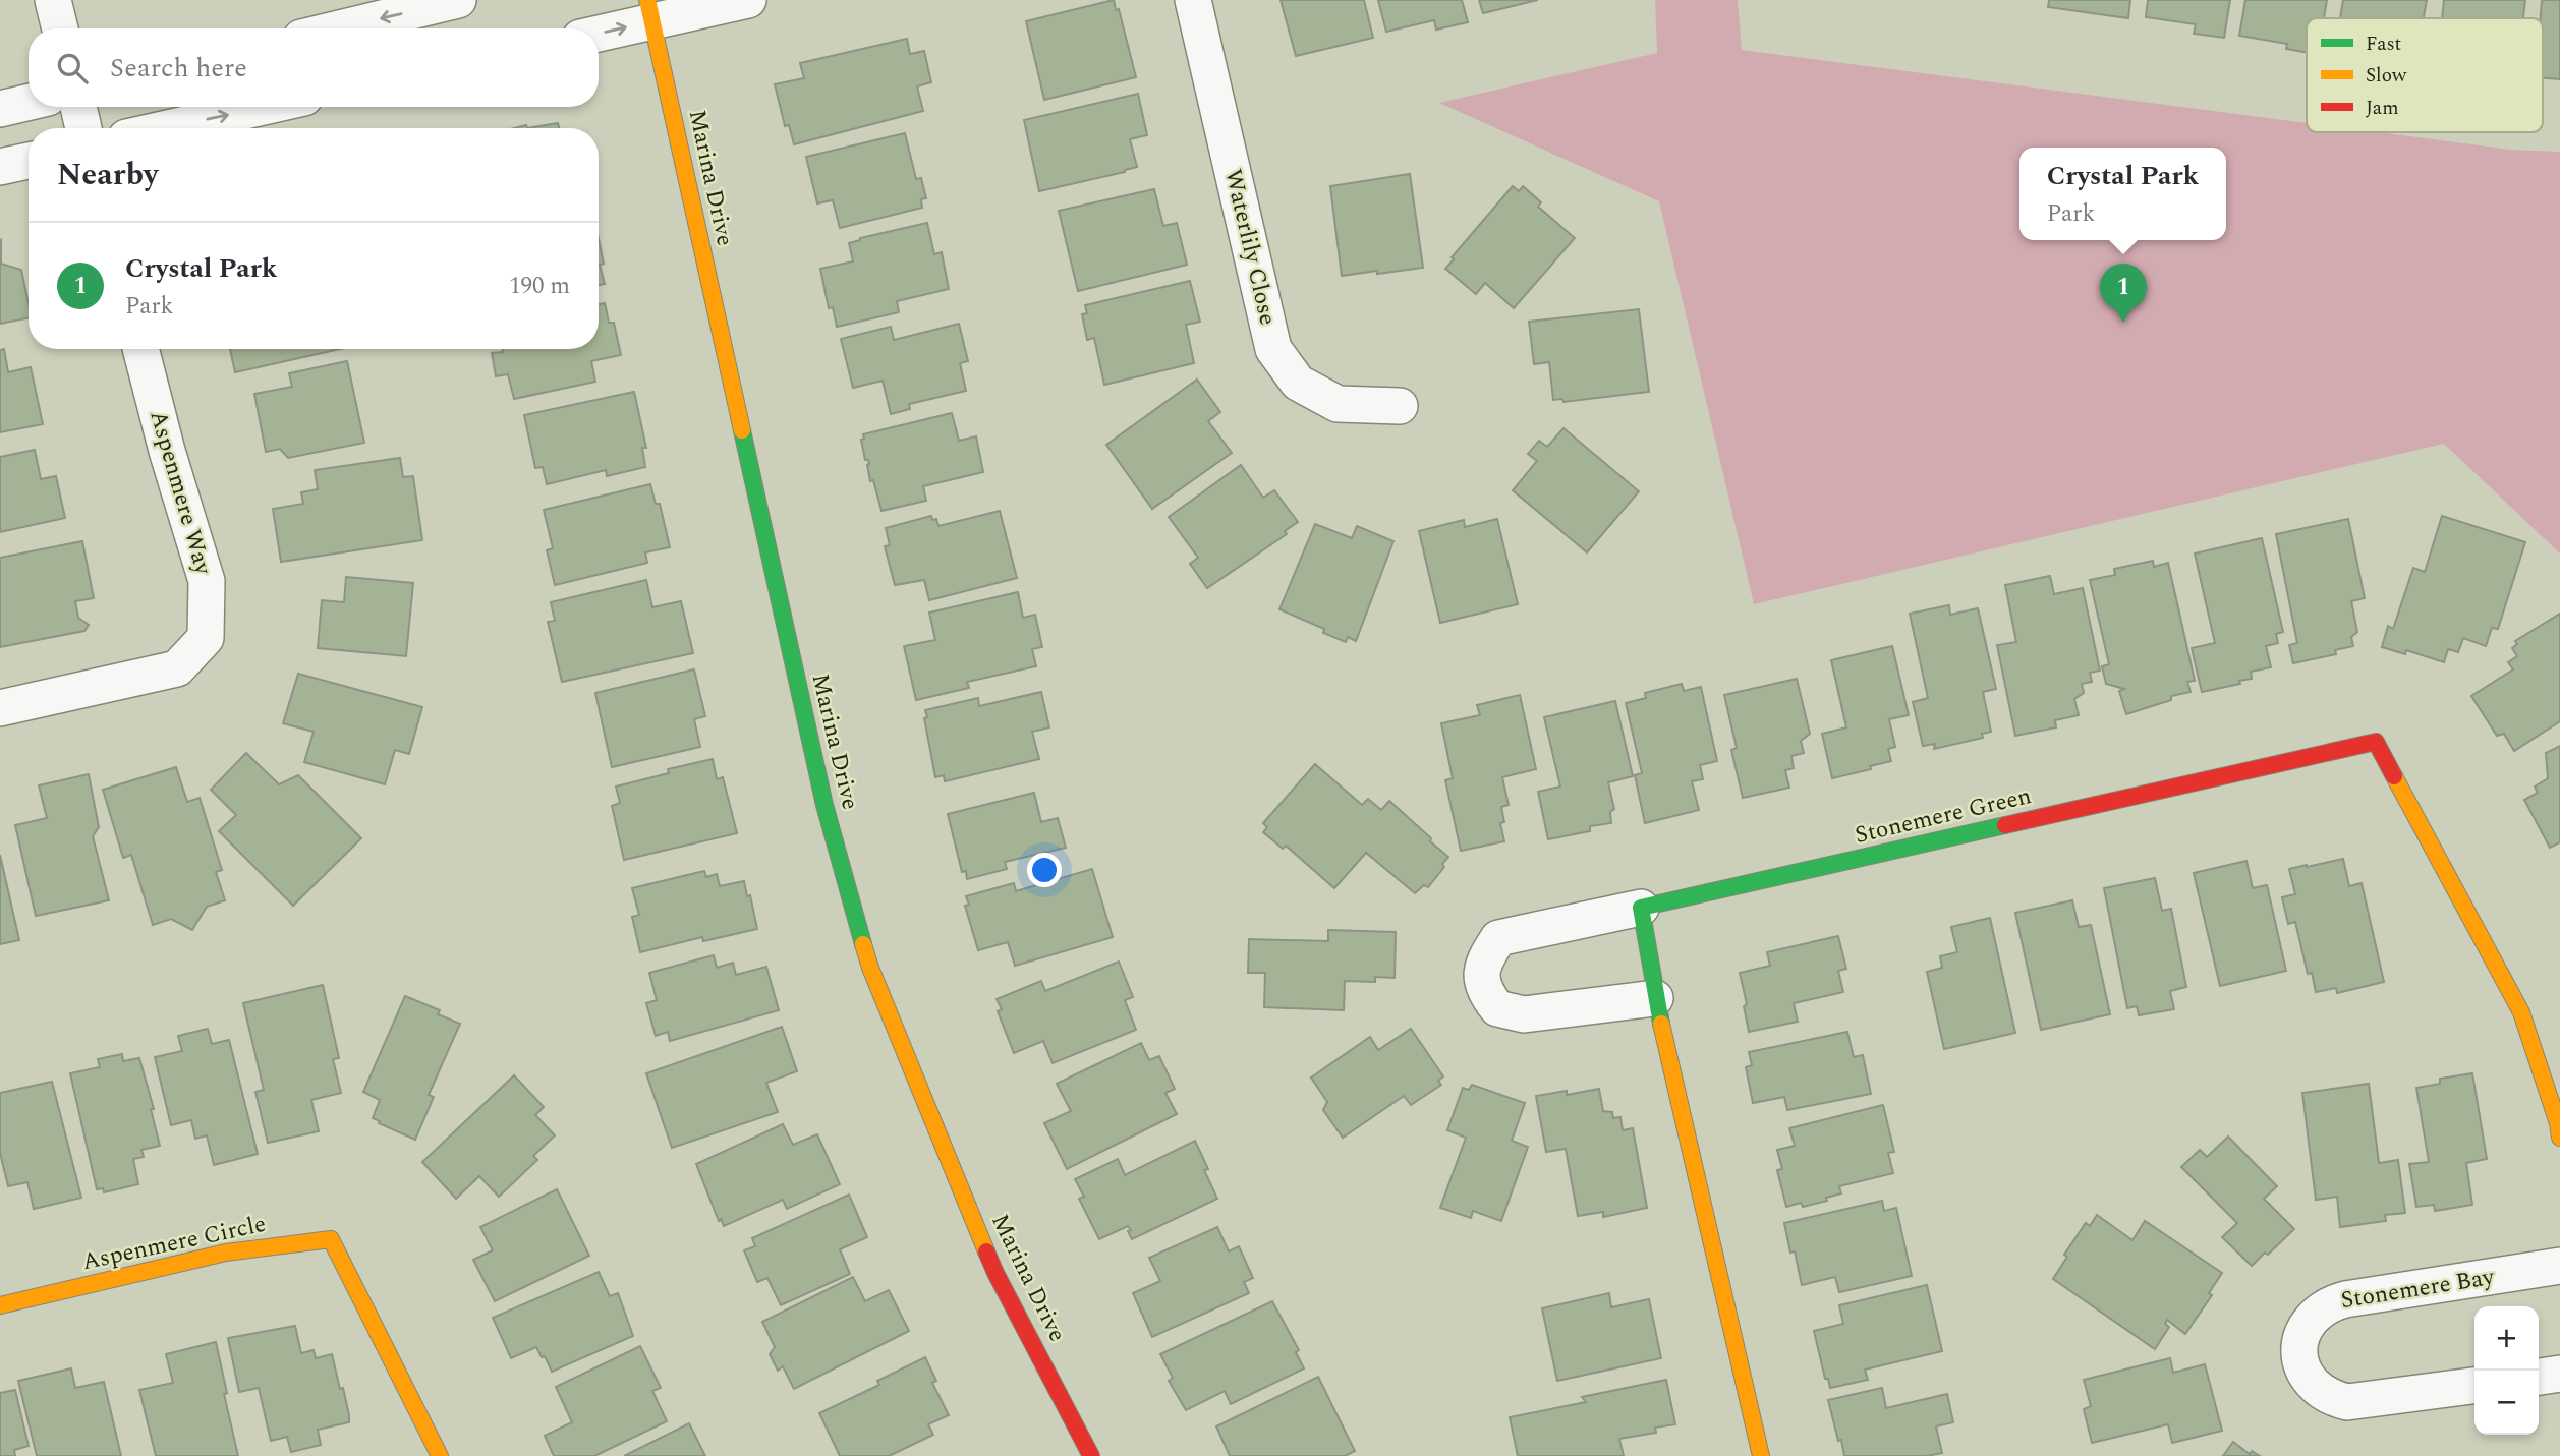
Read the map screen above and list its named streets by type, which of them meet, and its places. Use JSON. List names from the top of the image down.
{
  "streets": {
    "street": [
      "Marina Drive",
      "Waterlily Close",
      "Aspenmere Way",
      "Stonemere Green",
      "Aspenmere Circle",
      "Stonemere Bay"
    ]
  },
  "legend": ["Fast", "Slow", "Jam"],
  "page": {
    "search": "Search here",
    "heading": "Nearby",
    "popup": ["Crystal Park", "Park"],
    "list": [
      {
        "mark": "1",
        "name": "Crystal Park",
        "note": "Park",
        "value": "190 m"
      }
    ],
    "pins": "1",
    "map_buttons": ["+", "−"]
  }
}
